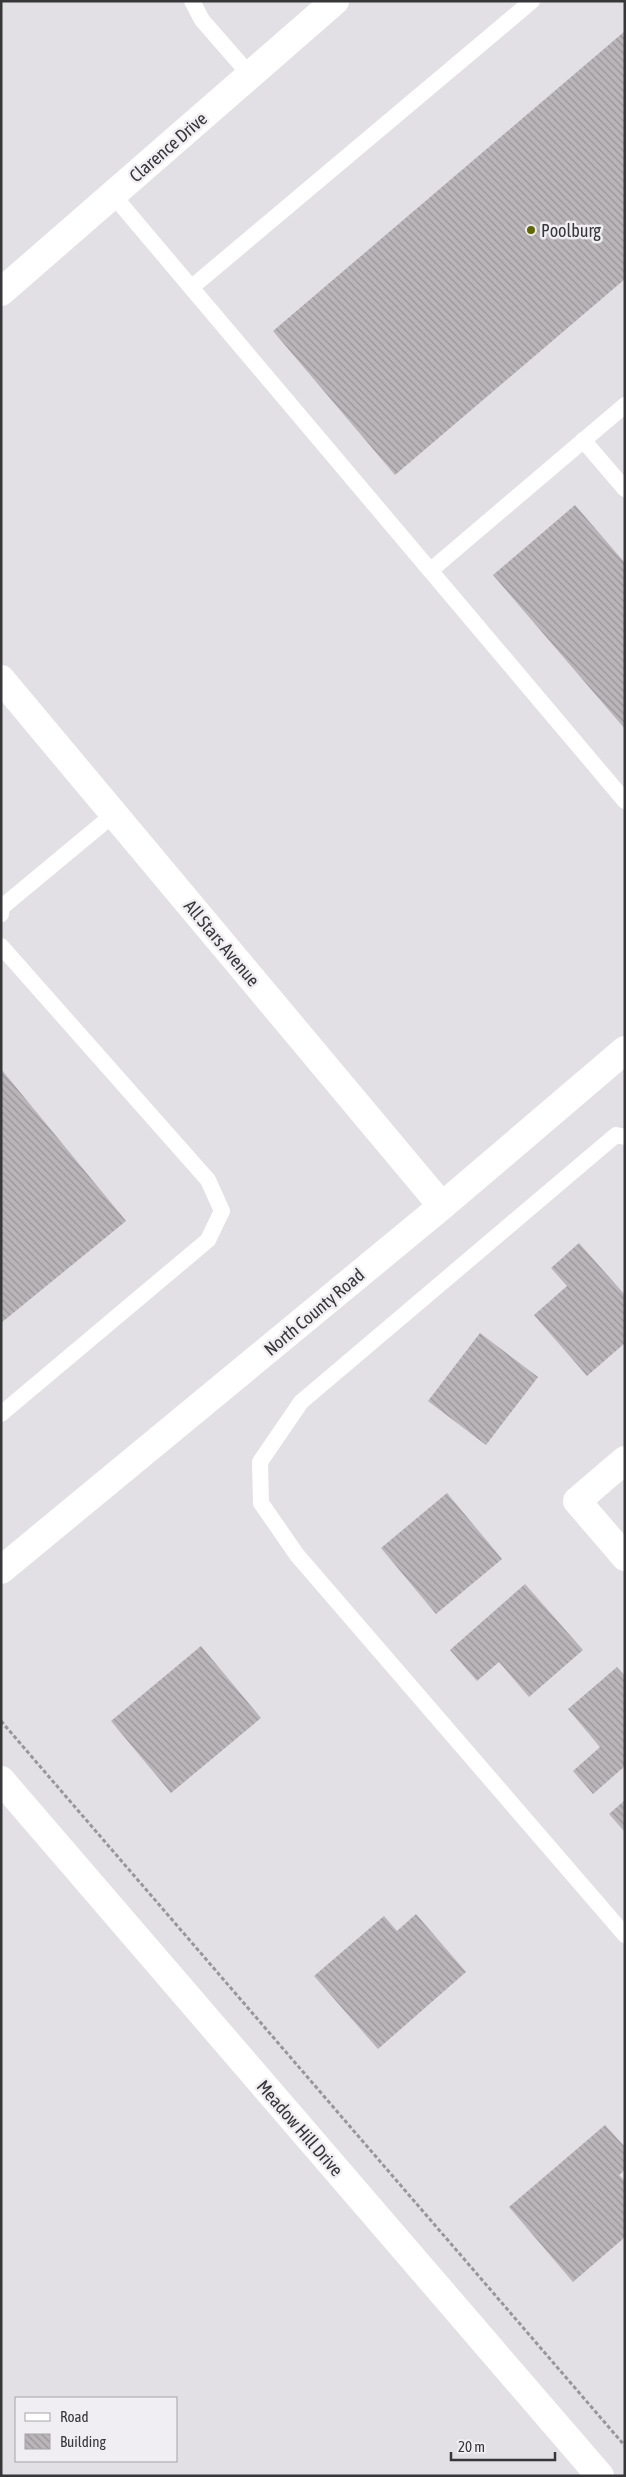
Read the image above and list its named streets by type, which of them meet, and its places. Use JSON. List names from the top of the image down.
{
  "streets": {
    "street": [
      "Clarence Drive",
      "All Stars Avenue",
      "North County Road",
      "Meadow Hill Drive"
    ]
  },
  "crossings": [
    ["All Stars Avenue", "North County Road"]
  ],
  "places": ["Poolburg"],
  "legend": ["Road", "Building"],
  "scale_bar": "20 m"
}
